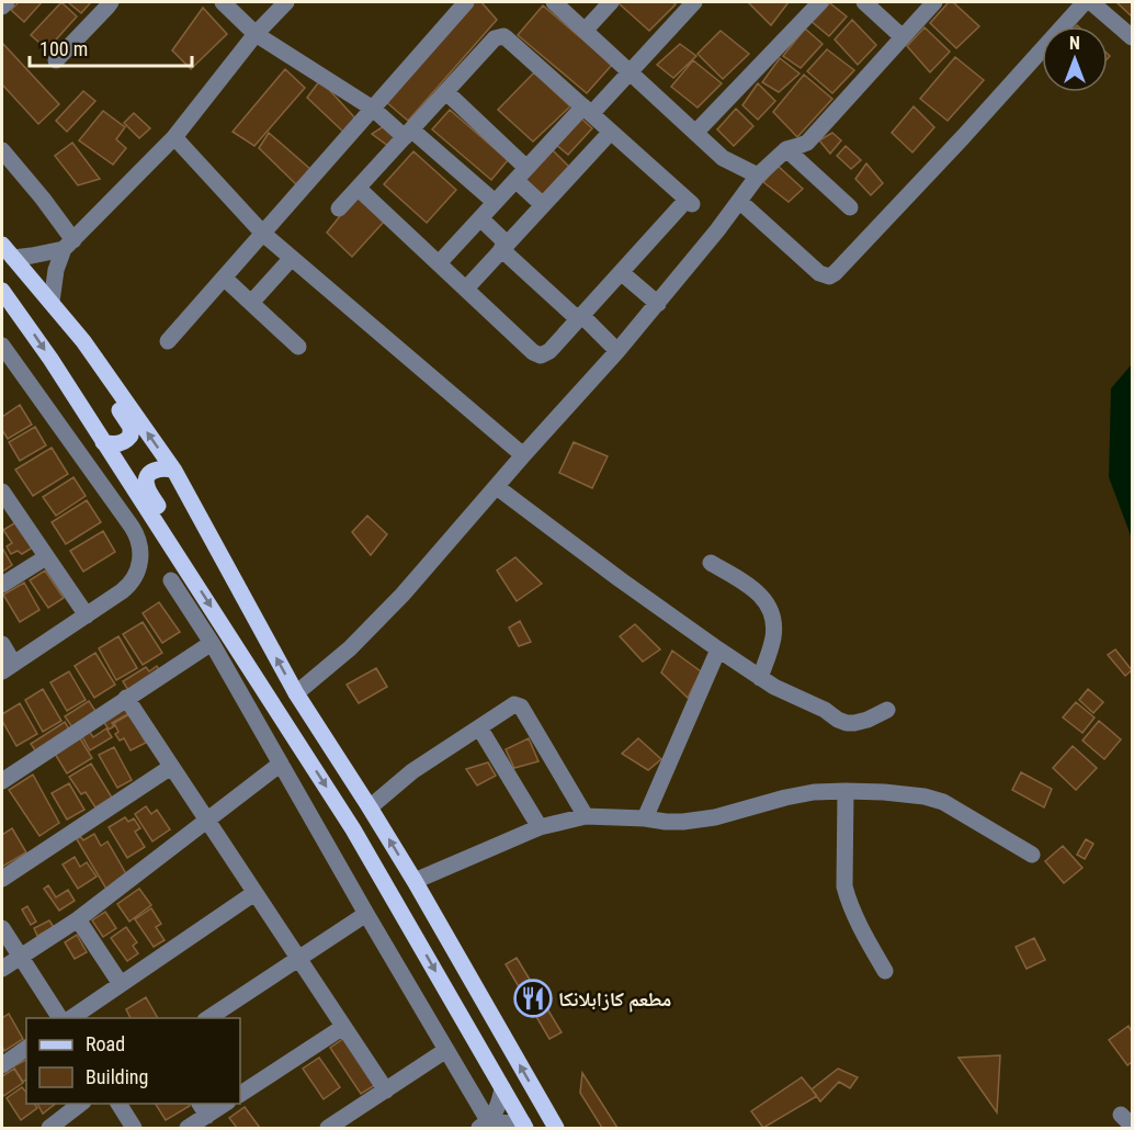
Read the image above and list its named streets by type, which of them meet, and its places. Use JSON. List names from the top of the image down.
{
  "places": {
    "restaurant": ["مطعم كازابلانكا"]
  },
  "legend": ["Road", "Building"],
  "scale_bar": "100 m",
  "north": "top"
}
